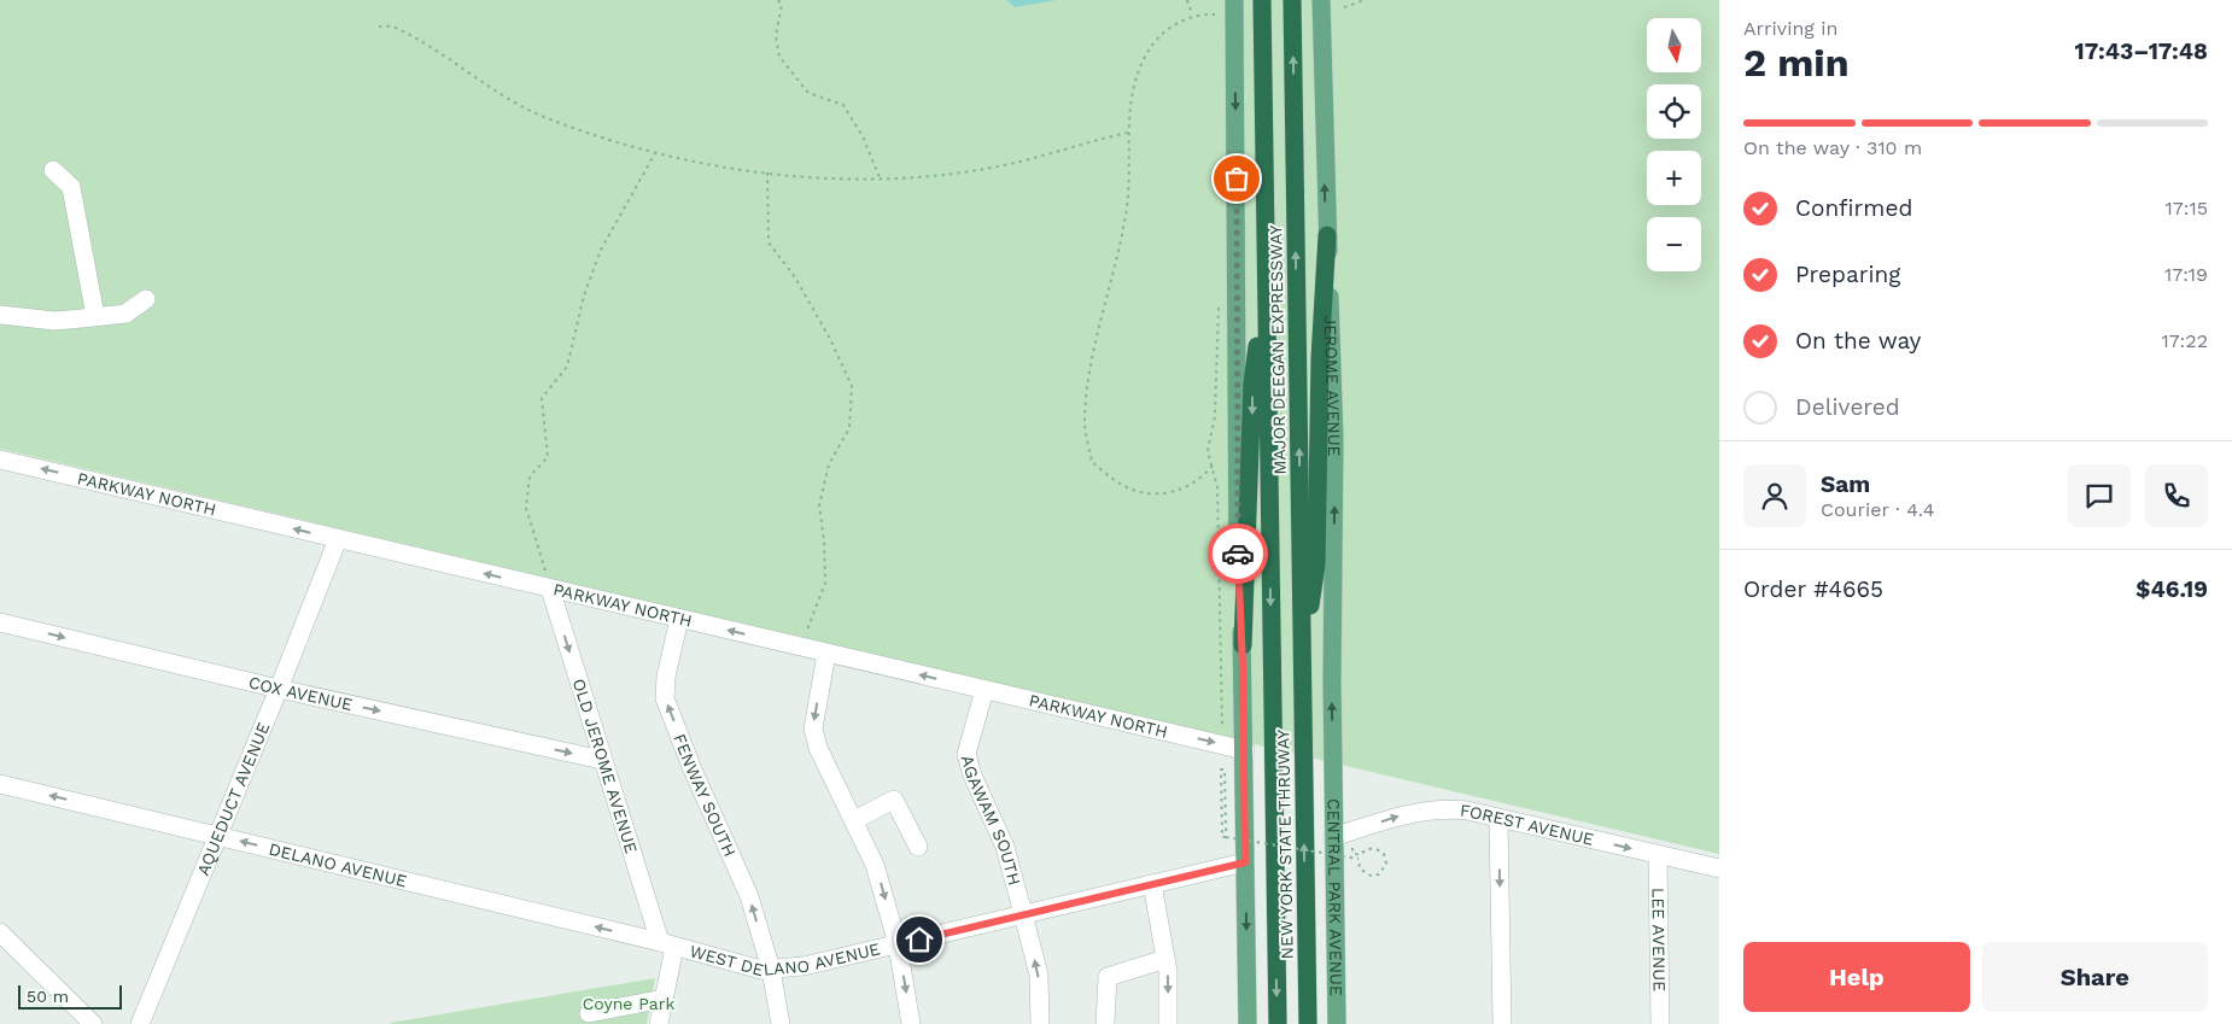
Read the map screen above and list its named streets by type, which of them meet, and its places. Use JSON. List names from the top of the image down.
{
  "streets": {
    "highway": ["MAJOR DEEGAN EXPRESSWAY", "NEW YORK STATE THRUWAY"],
    "main road": ["JEROME AVENUE", "CENTRAL PARK AVENUE"],
    "street": [
      "PARKWAY NORTH",
      "COX AVENUE",
      "OLD JEROME AVENUE",
      "FENWAY SOUTH",
      "AQUEDUCT AVENUE",
      "AGAWAM SOUTH",
      "FOREST AVENUE",
      "DELANO AVENUE",
      "LEE AVENUE",
      "WEST DELANO AVENUE"
    ]
  },
  "crossings": [
    ["MAJOR DEEGAN EXPRESSWAY", "NEW YORK STATE THRUWAY"],
    ["JEROME AVENUE", "CENTRAL PARK AVENUE"],
    ["PARKWAY NORTH", "OLD JEROME AVENUE"],
    ["PARKWAY NORTH", "FENWAY SOUTH"],
    ["PARKWAY NORTH", "AQUEDUCT AVENUE"],
    ["PARKWAY NORTH", "AGAWAM SOUTH"],
    ["COX AVENUE", "OLD JEROME AVENUE"],
    ["COX AVENUE", "AQUEDUCT AVENUE"],
    ["OLD JEROME AVENUE", "DELANO AVENUE"],
    ["OLD JEROME AVENUE", "WEST DELANO AVENUE"],
    ["FENWAY SOUTH", "WEST DELANO AVENUE"],
    ["AQUEDUCT AVENUE", "DELANO AVENUE"],
    ["AGAWAM SOUTH", "WEST DELANO AVENUE"],
    ["FOREST AVENUE", "CENTRAL PARK AVENUE"],
    ["FOREST AVENUE", "LEE AVENUE"],
    ["DELANO AVENUE", "WEST DELANO AVENUE"]
  ],
  "one_way": [
    "COX AVENUE",
    "OLD JEROME AVENUE",
    "FOREST AVENUE",
    "DELANO AVENUE"
  ],
  "parks": ["Coyne Park"],
  "scale_bar": "50 m",
  "north": "bottom",
  "page": {
    "heading": ["2 min", "Arriving in", "17:43–17:48"],
    "panel": [
      "Sam",
      "Courier · 4.4",
      "Order #4665",
      "$46.19"
    ],
    "map_buttons": ["+", "−"],
    "bar": "On the way · 310 m",
    "list": [
      ["Confirmed", "17:15"],
      ["Preparing", "17:19"],
      ["On the way", "17:22"],
      "Delivered"
    ],
    "buttons": ["Help", "Share"],
    "scale": "50 m"
  }
}
